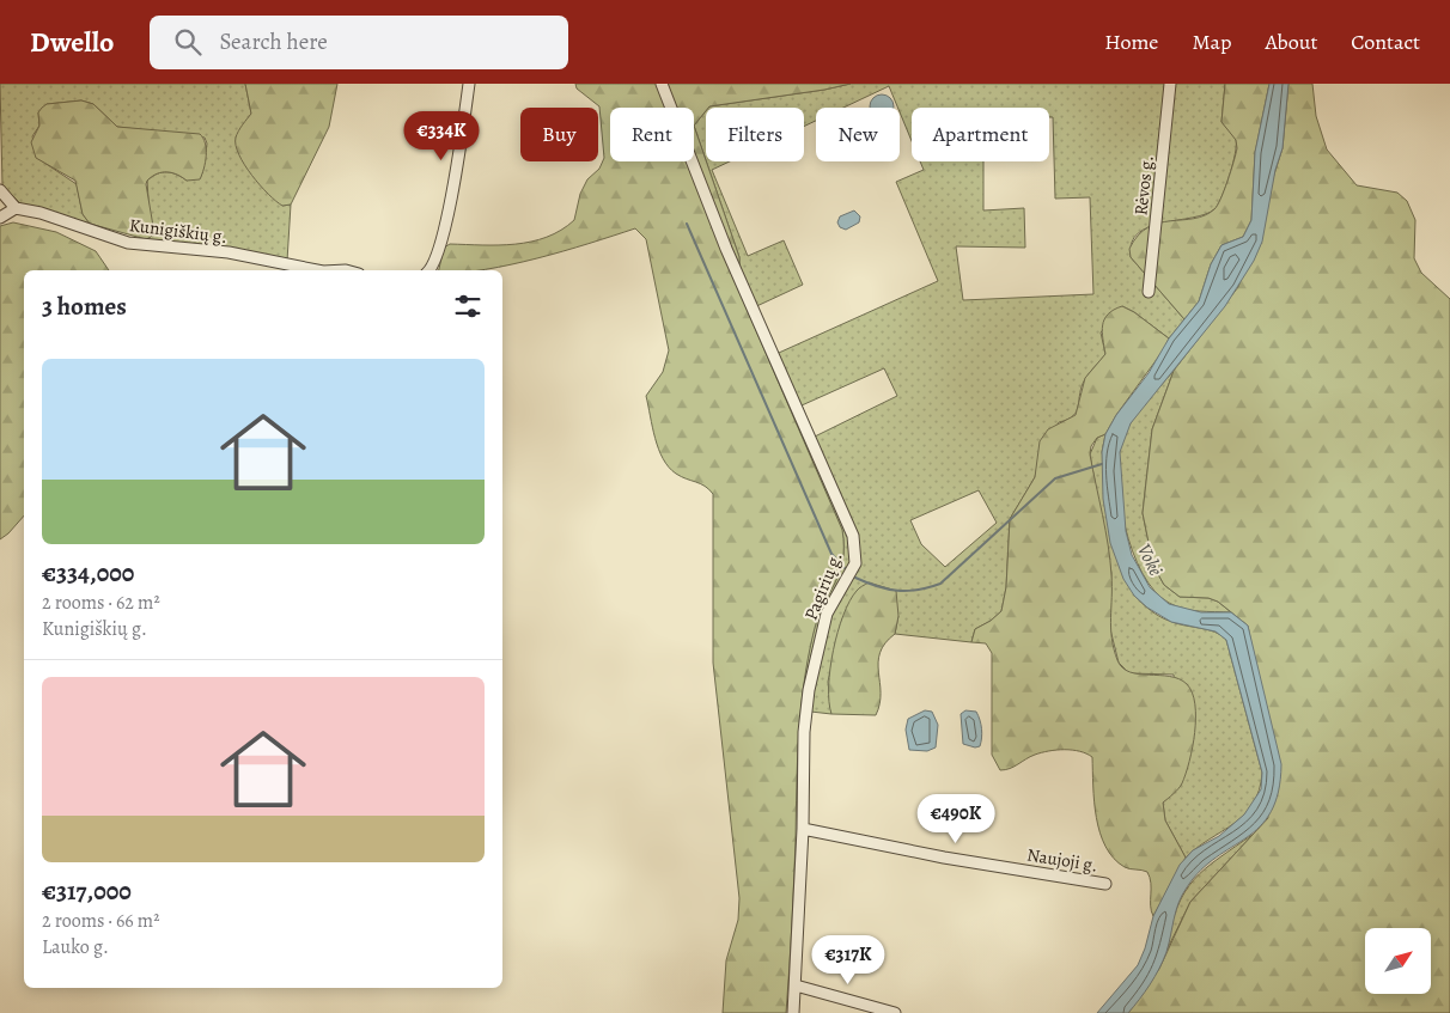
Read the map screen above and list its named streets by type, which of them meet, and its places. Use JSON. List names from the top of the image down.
{
  "streets": {
    "street": [
      "Rėvos g.",
      "Kunigiškių g.",
      "Pagirių g.",
      "Naujoji g."
    ]
  },
  "crossings": [
    ["Pagirių g.", "Naujoji g."]
  ],
  "water": ["Vokė"],
  "north": "top right",
  "page": {
    "header": "Dwello",
    "search": "Search here",
    "nav": [
      "Home",
      "Map",
      "About",
      "Contact"
    ],
    "chip": [
      "Buy",
      "Rent",
      "Filters",
      "New",
      "Apartment"
    ],
    "price": ["€334K", "€490K", "€317K"],
    "heading": "3 homes",
    "list": [
      {
        "name": "€334,000",
        "note": "2 rooms · 62 m² · Kunigiškių g."
      },
      {
        "name": "€317,000",
        "note": "2 rooms · 66 m² · Lauko g."
      }
    ]
  }
}
